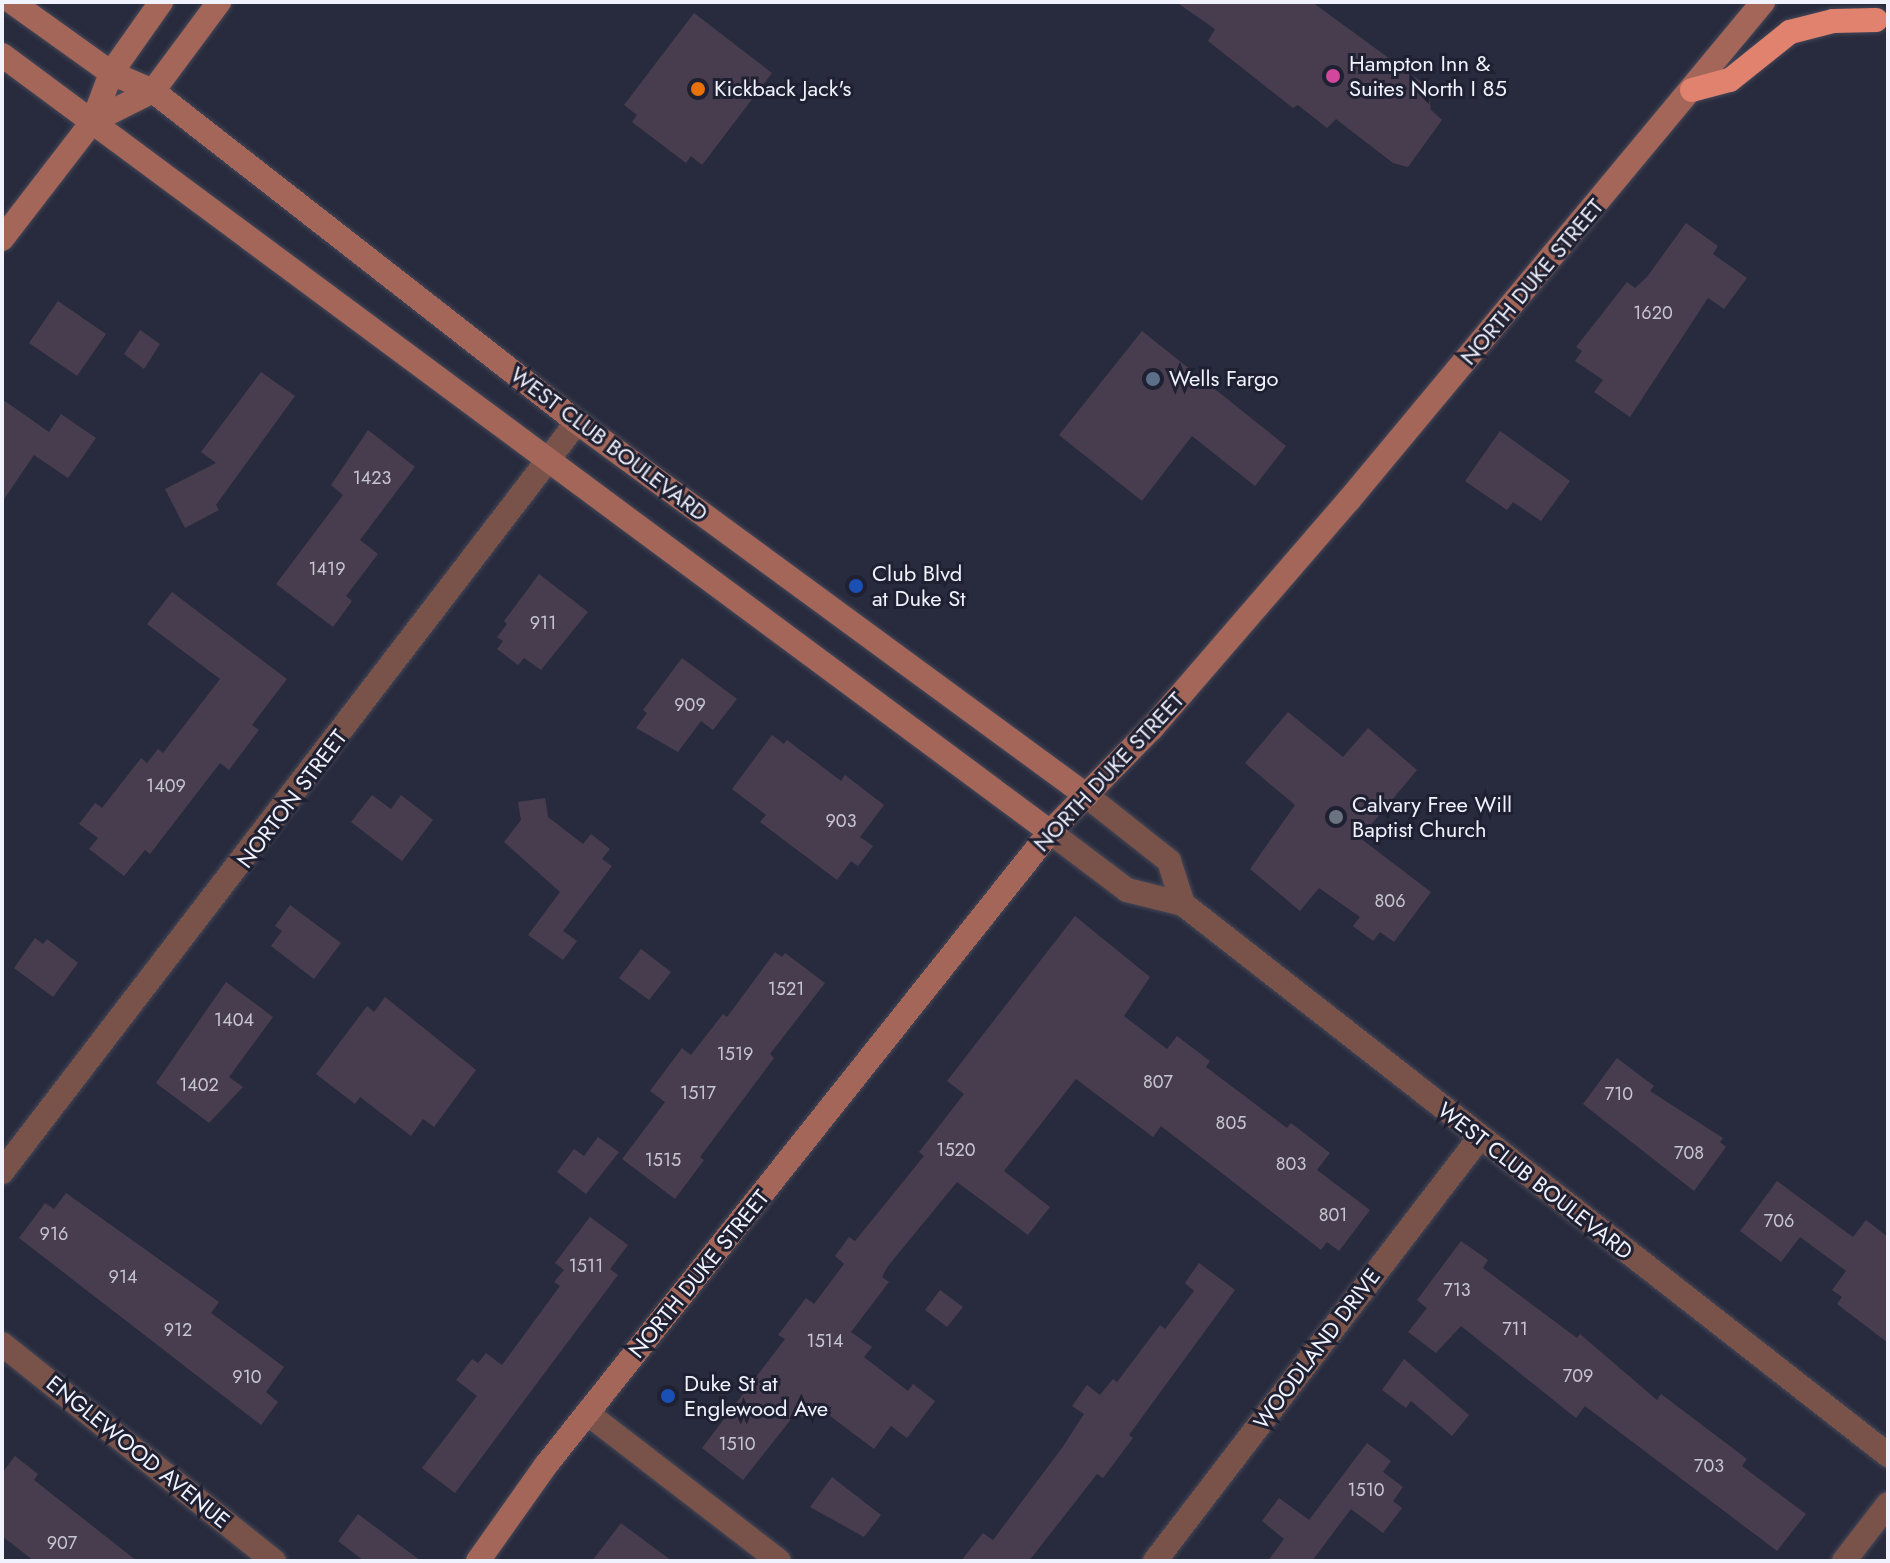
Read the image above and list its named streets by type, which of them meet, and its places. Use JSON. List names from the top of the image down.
{
  "streets": {
    "main road": ["NORTH DUKE STREET", "WEST CLUB BOULEVARD"],
    "street": ["NORTON STREET", "WOODLAND DRIVE", "ENGLEWOOD AVENUE"]
  },
  "crossings": [
    ["NORTH DUKE STREET", "WEST CLUB BOULEVARD"],
    ["WEST CLUB BOULEVARD", "NORTON STREET"],
    ["WEST CLUB BOULEVARD", "WOODLAND DRIVE"]
  ],
  "places": [
    "Hampton Inn & Suites North I 85",
    "Kickback Jack's",
    "Wells Fargo",
    "Club Blvd at Duke St",
    "Calvary Free Will Baptist Church",
    "Duke St at Englewood Ave"
  ],
  "house_numbers": [
    "1620",
    "1423",
    "1419",
    "911",
    "909",
    "1409",
    "903",
    "806",
    "1521",
    "1404",
    "1519",
    "807",
    "1402",
    "1517",
    "710",
    "805",
    "1520",
    "708",
    "1515",
    "803",
    "801",
    "706",
    "916",
    "1511",
    "914",
    "713",
    "711",
    "912",
    "1514",
    "709",
    "910",
    "1510",
    "703",
    "1510",
    "907"
  ]
}
